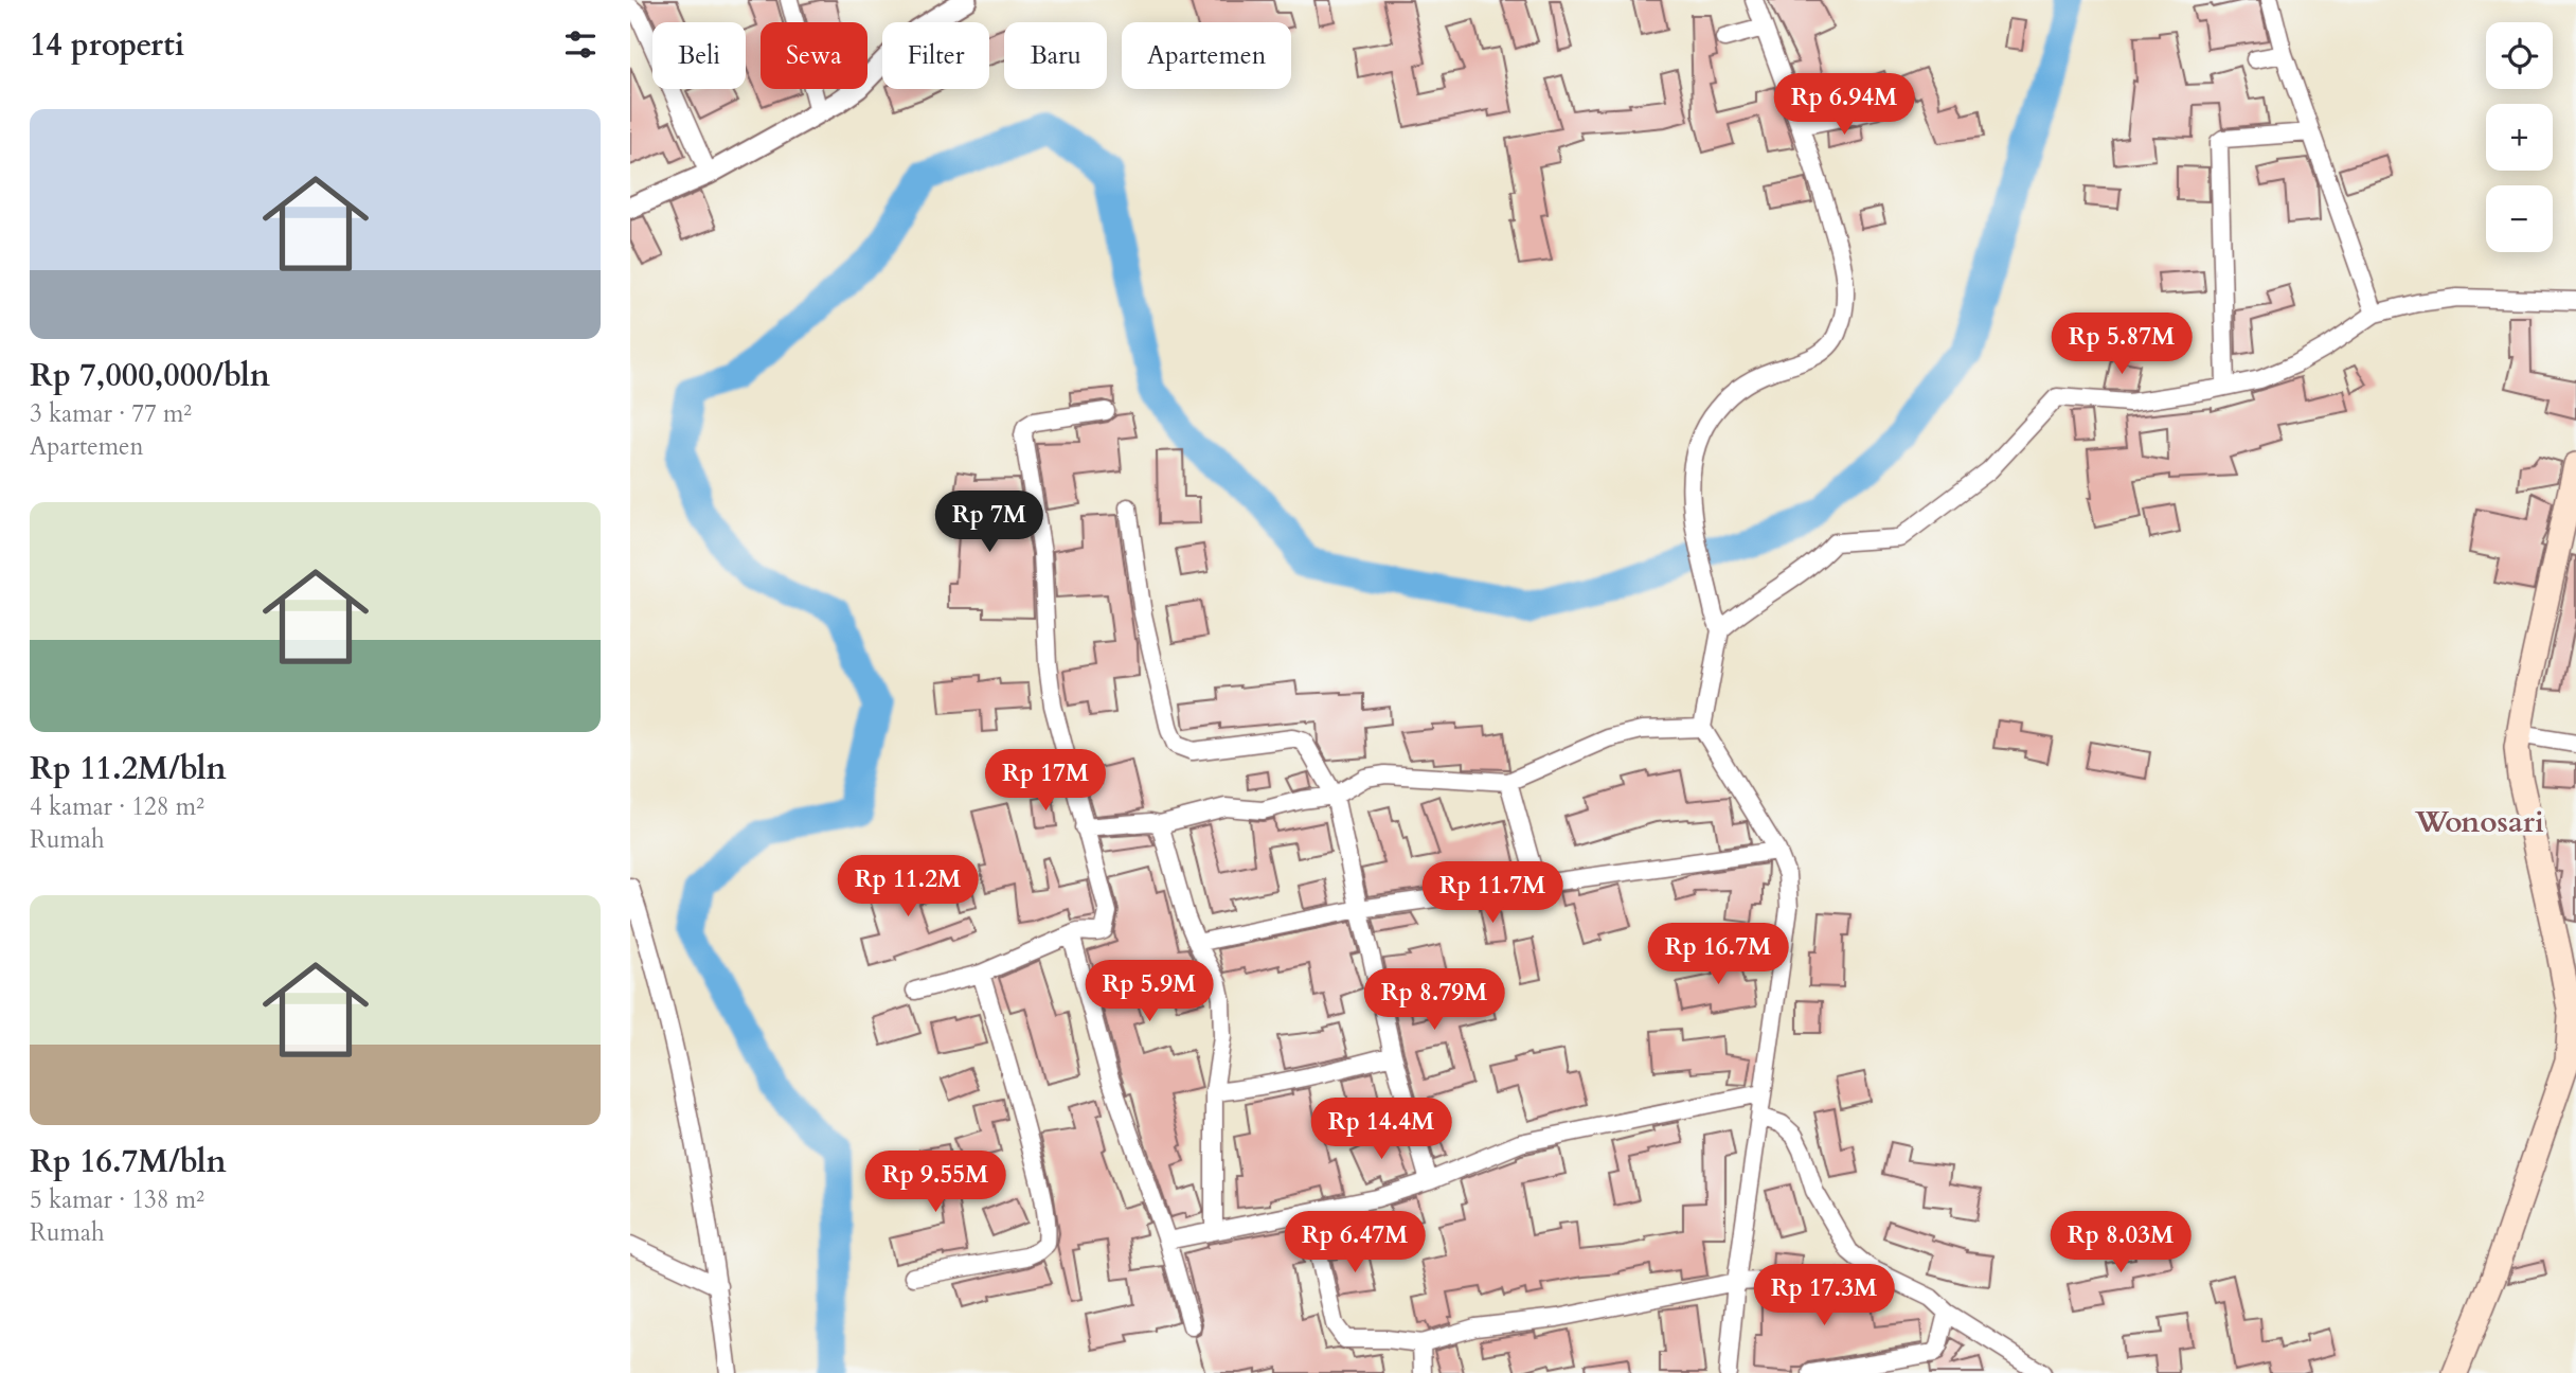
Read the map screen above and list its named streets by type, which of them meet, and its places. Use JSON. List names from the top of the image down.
{
  "districts": ["Wonosari"],
  "page": {
    "heading": "14 properti",
    "map_buttons": ["+", "−"],
    "chip": [
      "Beli",
      "Sewa",
      "Filter",
      "Baru",
      "Apartemen"
    ],
    "price": [
      "Rp 6.94M",
      "Rp 5.87M",
      "Rp 7M",
      "Rp 17M",
      "Rp 11.2M",
      "Rp 11.7M",
      "Rp 16.7M",
      "Rp 5.9M",
      "Rp 8.79M",
      "Rp 14.4M",
      "Rp 9.55M",
      "Rp 6.47M",
      "Rp 8.03M",
      "Rp 17.3M"
    ],
    "list": [
      {
        "name": "Rp 7,000,000/bln",
        "note": "3 kamar · 77 m² · Apartemen"
      },
      {
        "name": "Rp 11.2M/bln",
        "note": "4 kamar · 128 m² · Rumah"
      },
      {
        "name": "Rp 16.7M/bln",
        "note": "5 kamar · 138 m² · Rumah"
      }
    ]
  }
}
